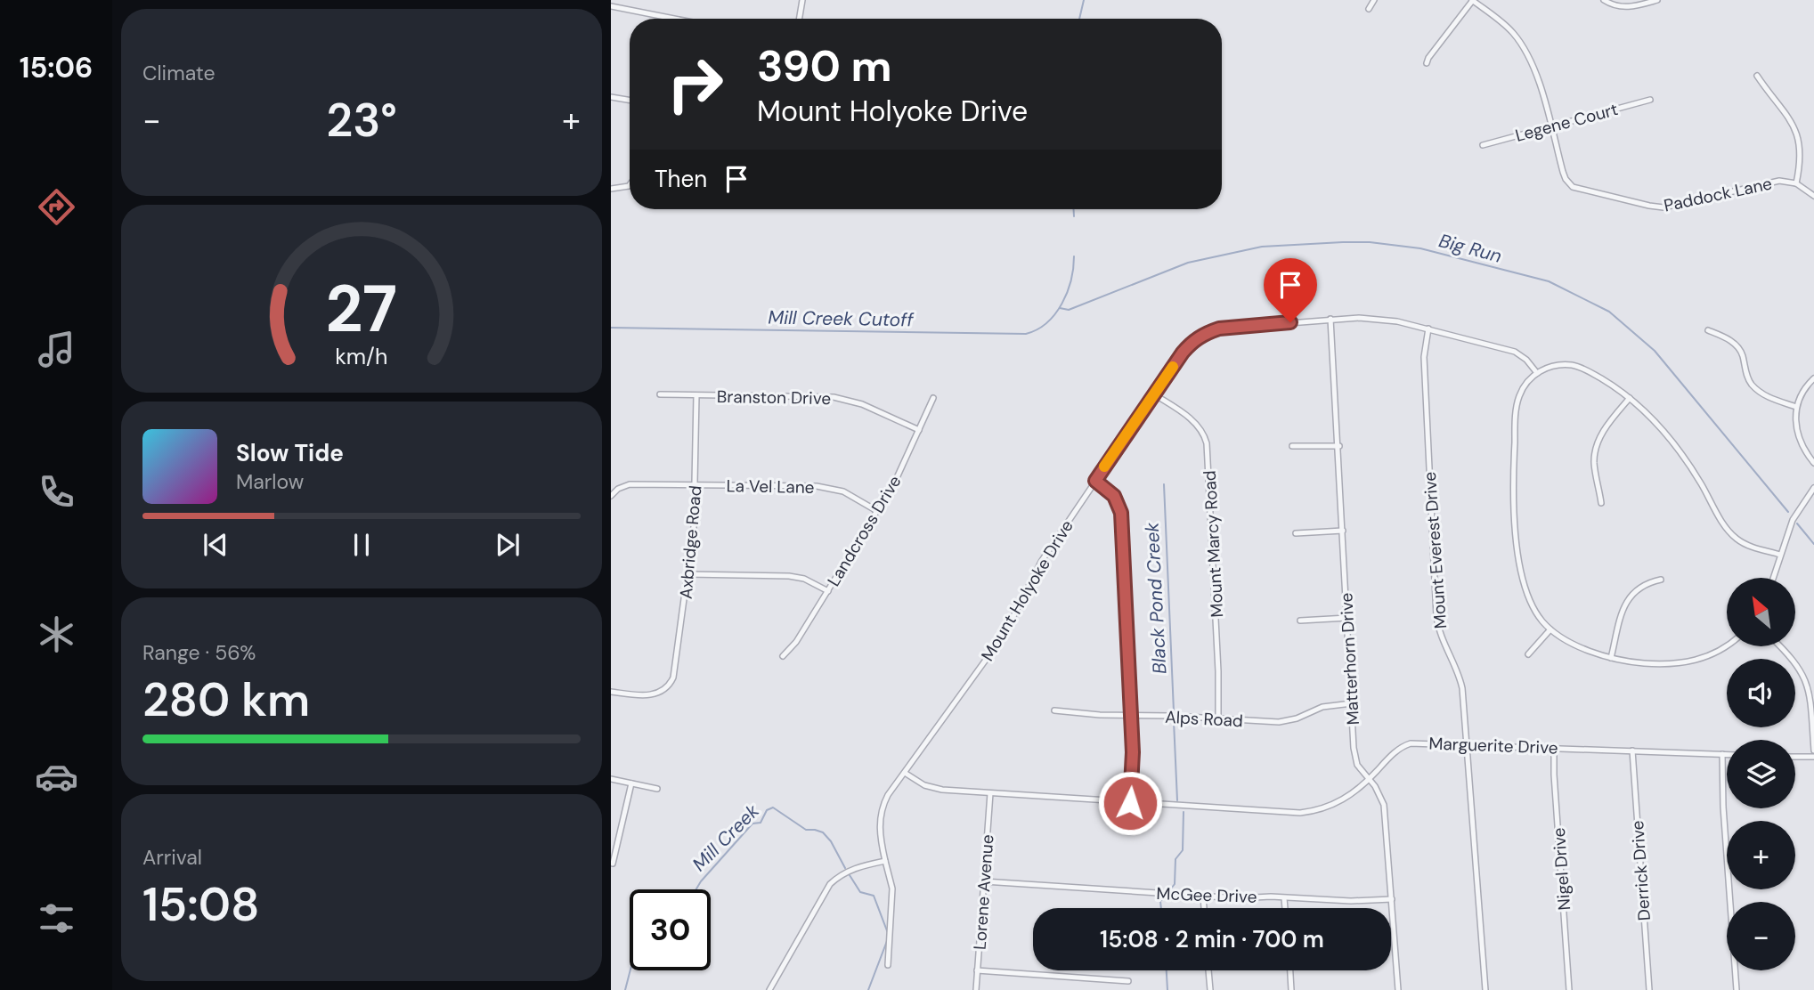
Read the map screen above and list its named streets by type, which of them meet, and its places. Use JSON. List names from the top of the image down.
{
  "streets": {
    "street": [
      "Legene Court",
      "Paddock Lane",
      "Branston Drive",
      "La Vel Lane",
      "Landcross Drive",
      "Axbridge Road",
      "Mount Marcy Road",
      "Mount Everest Drive",
      "Mount Holyoke Drive",
      "Matterhorn Drive",
      "Alps Road",
      "Marguerite Drive",
      "Nigel Drive",
      "Derrick Drive",
      "Lorene Avenue",
      "McGee Drive"
    ]
  },
  "crossings": [
    ["Legene Court", "Paddock Lane"],
    ["Branston Drive", "Landcross Drive"],
    ["Branston Drive", "Axbridge Road"],
    ["La Vel Lane", "Landcross Drive"],
    ["La Vel Lane", "Axbridge Road"],
    ["Mount Marcy Road", "Mount Holyoke Drive"],
    ["Mount Marcy Road", "Alps Road"],
    ["Mount Everest Drive", "Mount Holyoke Drive"],
    ["Mount Everest Drive", "Marguerite Drive"],
    ["Mount Holyoke Drive", "Matterhorn Drive"],
    ["Mount Holyoke Drive", "Marguerite Drive"],
    ["Matterhorn Drive", "Alps Road"],
    ["Matterhorn Drive", "Marguerite Drive"],
    ["Matterhorn Drive", "McGee Drive"],
    ["Marguerite Drive", "Nigel Drive"],
    ["Marguerite Drive", "Derrick Drive"],
    ["Marguerite Drive", "Lorene Avenue"],
    ["Lorene Avenue", "McGee Drive"]
  ],
  "water": [
    "Big Run",
    "Mill Creek Cutoff",
    "Black Pond Creek",
    "Mill Creek"
  ],
  "north": "top left",
  "page": {
    "tabs": "15:06",
    "tile": [
      "Climate",
      ["Range · 56%", "280 km"],
      ["Arrival", "15:08"]
    ],
    "turn": ["390 m", "Mount Holyoke Drive"],
    "heat": ["−", "23°", "+"],
    "then": "Then",
    "song": ["Slow Tide", "Marlow"],
    "map_buttons": ["+", "−"],
    "limit": "30",
    "trip": "15:08 · 2 min · 700 m",
    "gauge": ["27", "km/h"]
  }
}
